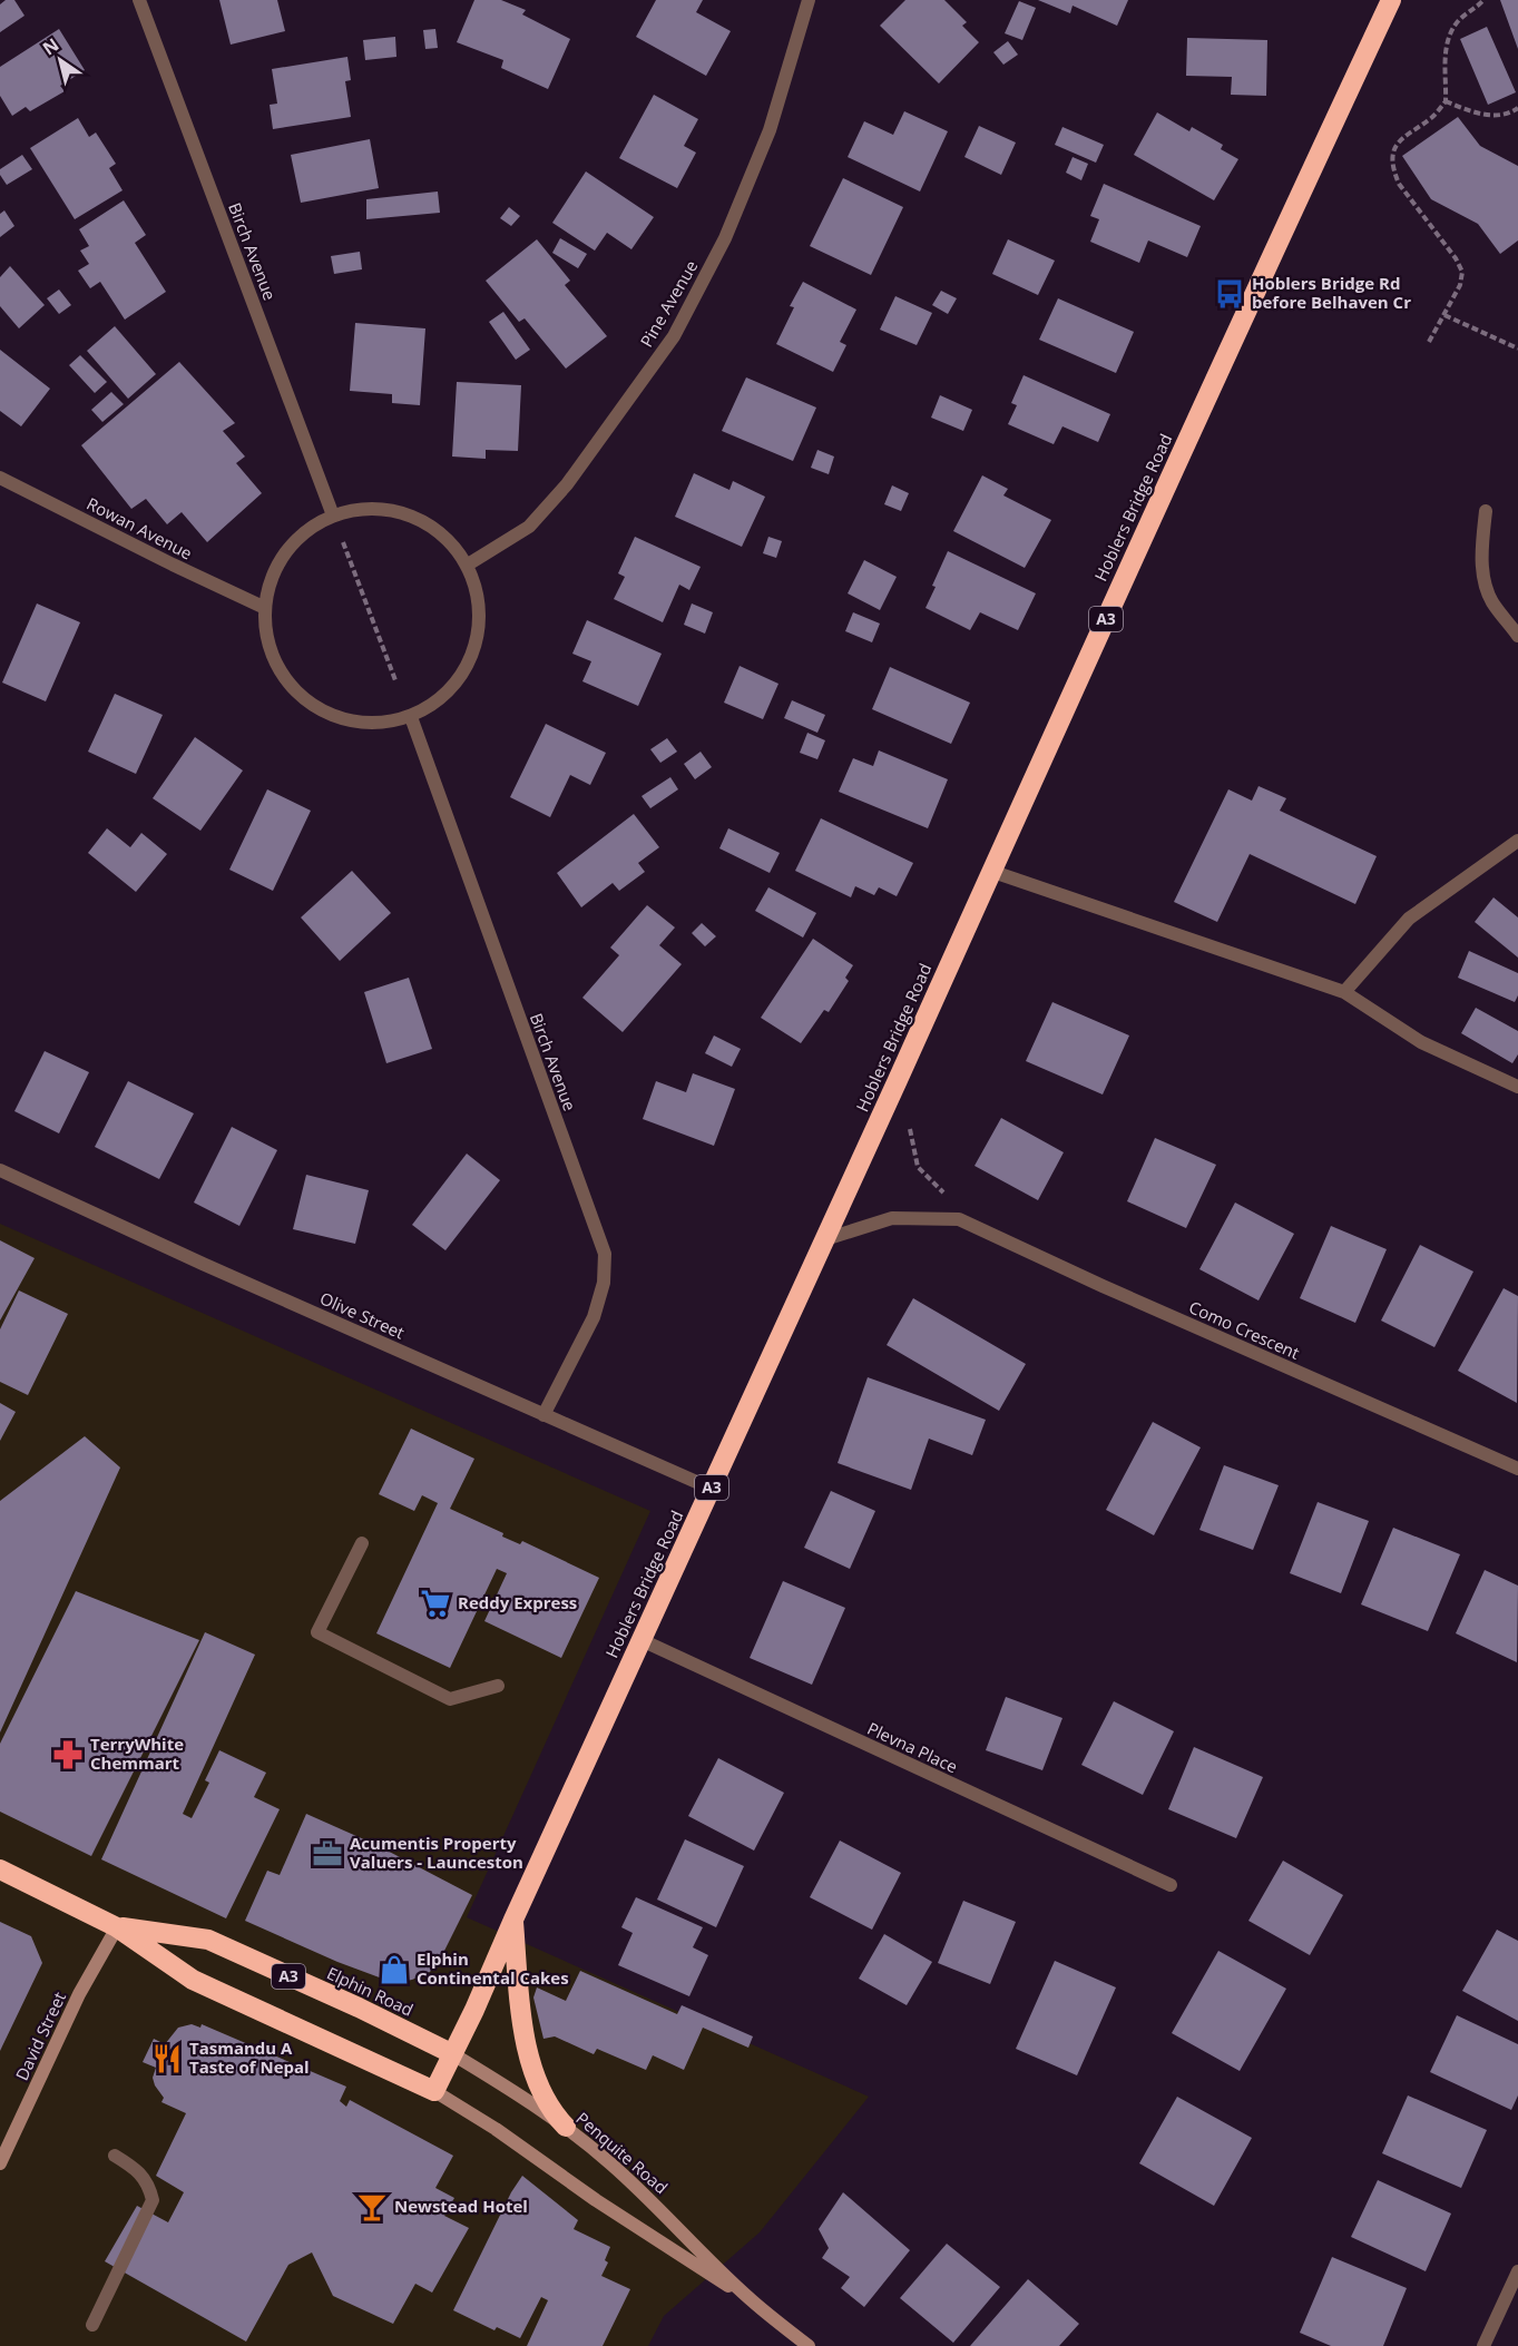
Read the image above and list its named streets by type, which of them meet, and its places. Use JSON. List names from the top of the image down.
{
  "streets": {
    "highway": ["Hoblers Bridge Road", "A3", "Elphin Road"],
    "street": [
      "Birch Avenue",
      "Pine Avenue",
      "Rowan Avenue",
      "Olive Street",
      "Como Crescent",
      "Plevna Place",
      "David Street",
      "Penquite Road"
    ]
  },
  "crossings": [
    ["Birch Avenue", "Pine Avenue"],
    ["Birch Avenue", "Rowan Avenue"],
    ["Birch Avenue", "Olive Street"],
    ["Pine Avenue", "Rowan Avenue"],
    ["Hoblers Bridge Road", "Olive Street"],
    ["Hoblers Bridge Road", "Como Crescent"],
    ["Hoblers Bridge Road", "Plevna Place"],
    ["Hoblers Bridge Road", "Elphin Road"],
    ["Hoblers Bridge Road", "Penquite Road"],
    ["Elphin Road", "David Street"],
    ["Elphin Road", "Penquite Road"]
  ],
  "places": {
    "bus stop": ["Hoblers Bridge Rd before Belhaven Cr"],
    "supermarket": ["Reddy Express"],
    "pharmacy": ["TerryWhite Chemmart"],
    "office": ["Acumentis Property Valuers - Launceston"],
    "shop": ["Elphin Continental Cakes"],
    "restaurant": ["Tasmandu A Taste of Nepal"],
    "bar": ["Newstead Hotel"]
  },
  "north": "top left"
}
